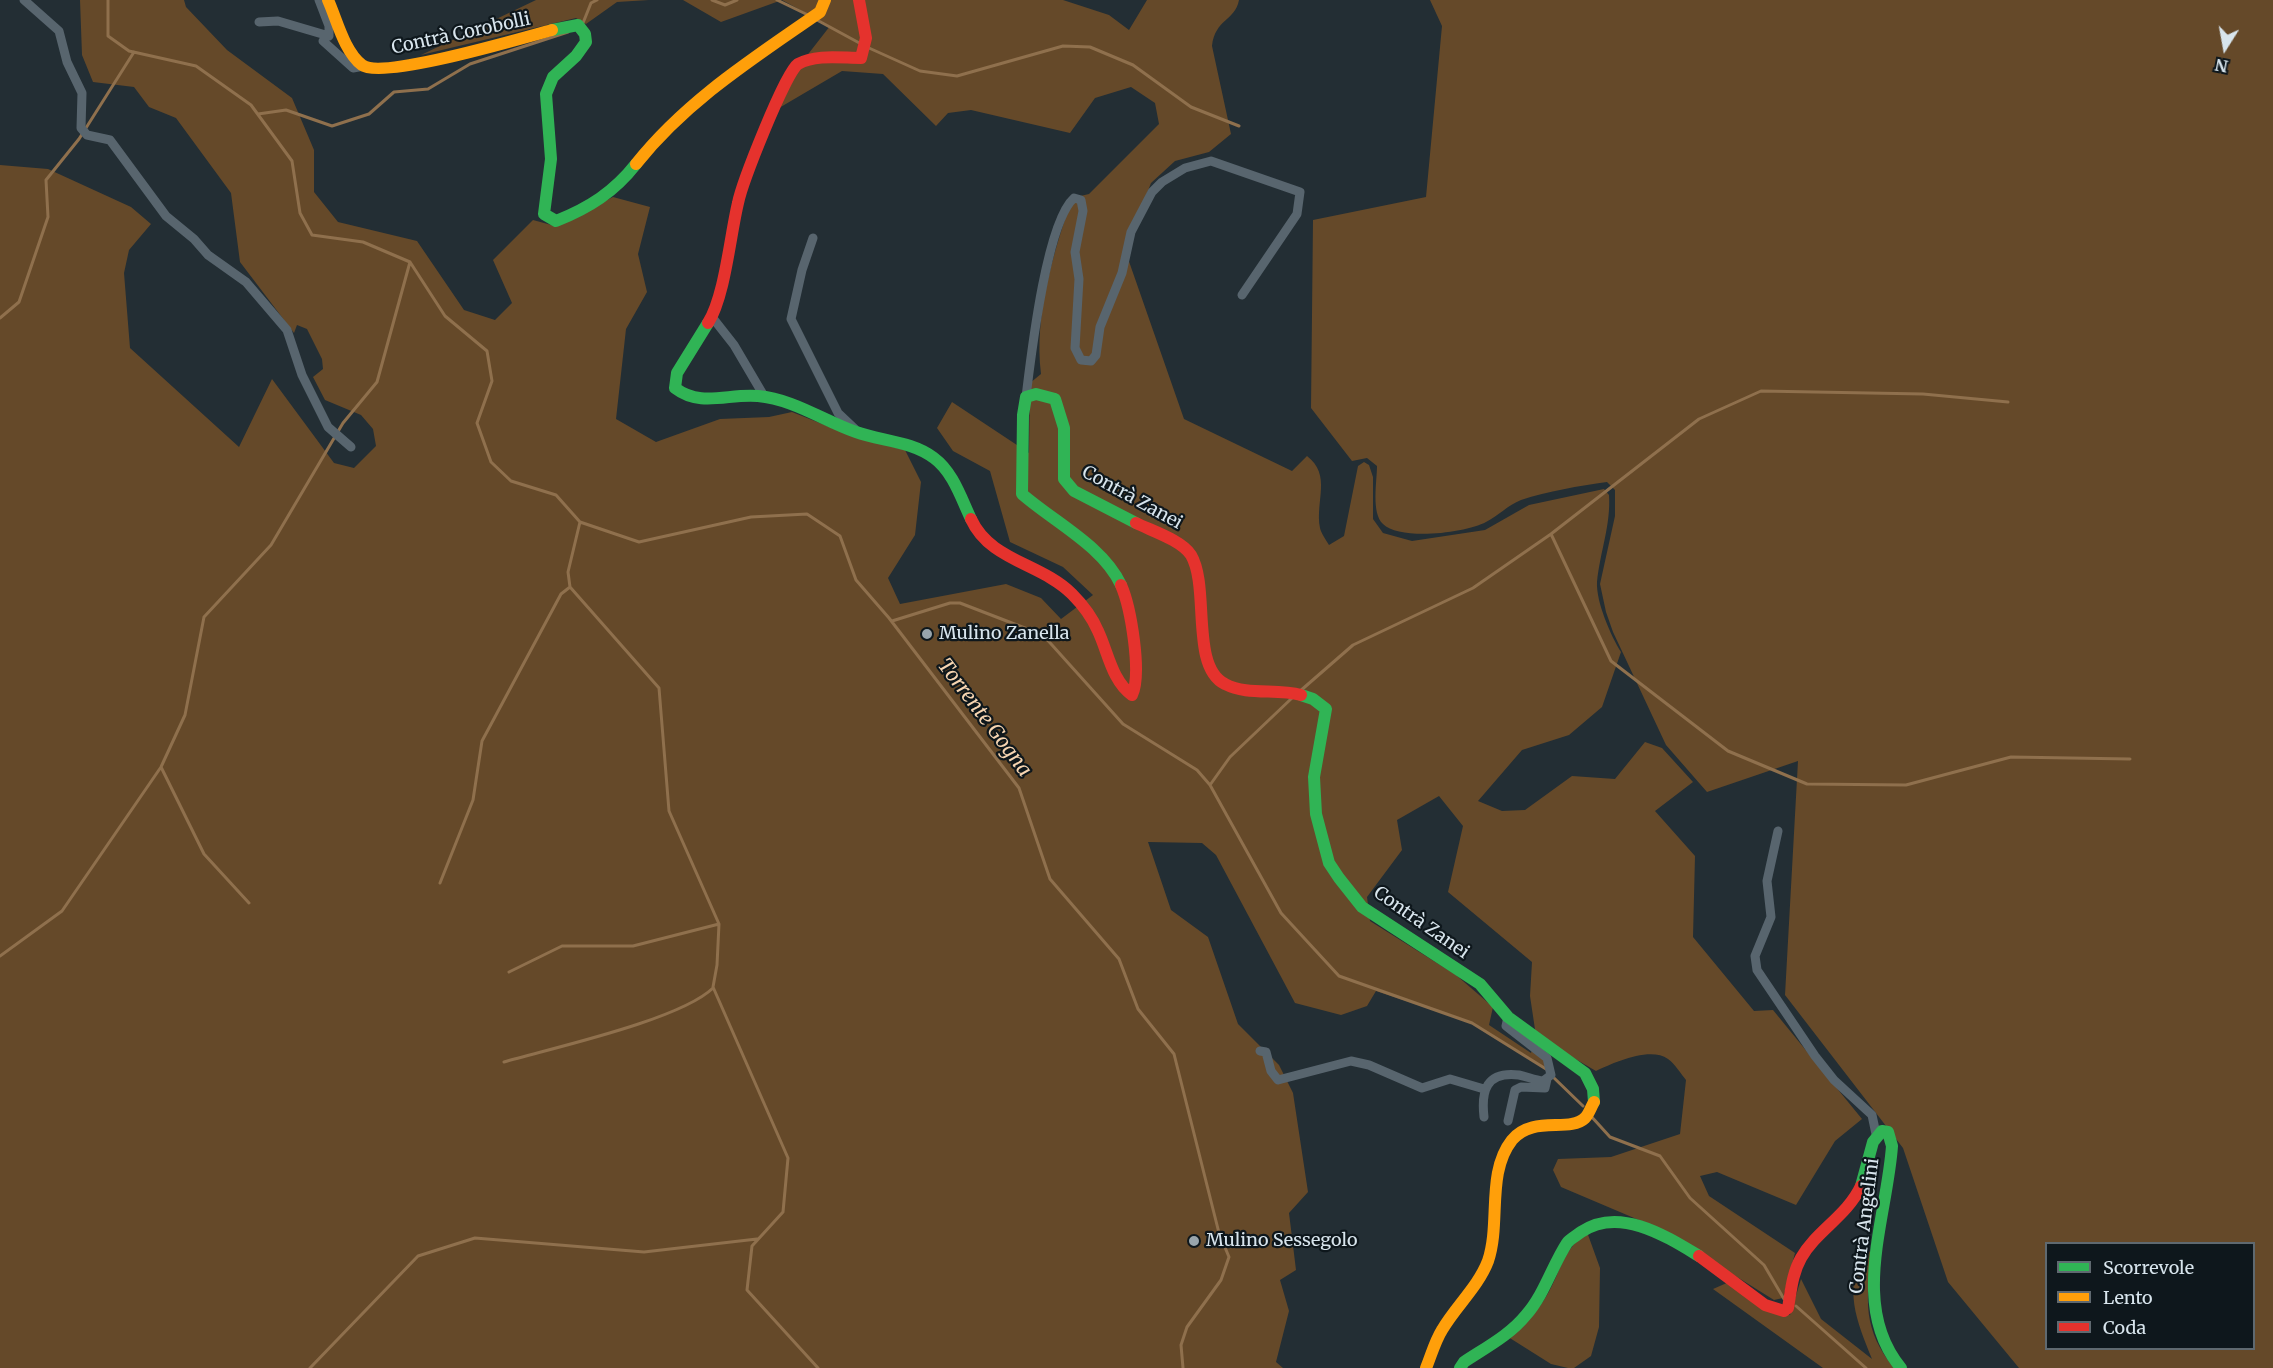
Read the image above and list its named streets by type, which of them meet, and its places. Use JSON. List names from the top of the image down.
{
  "streets": {
    "street": ["Contrà Corobolli", "Contrà Zanei", "Contrà Angelini"]
  },
  "water": ["Torrente Gogna"],
  "places": ["Mulino Zanella", "Mulino Sessegolo"],
  "legend": ["Scorrevole", "Lento", "Coda"],
  "north": "bottom"
}
